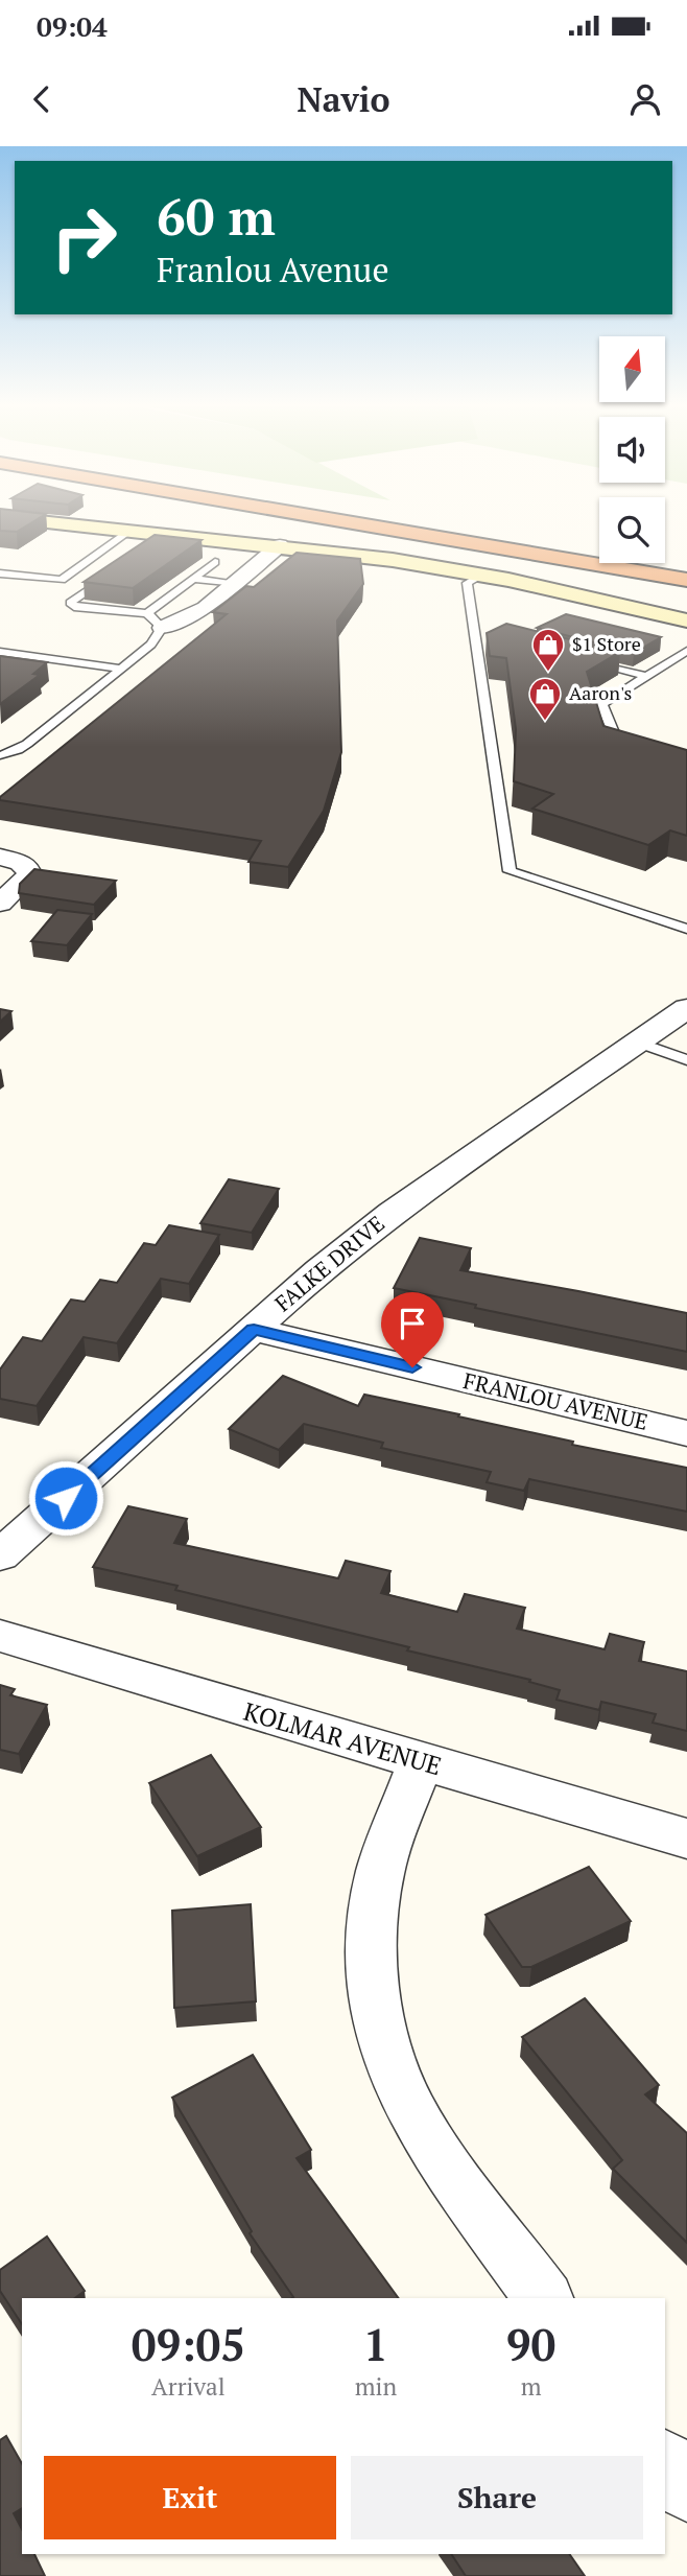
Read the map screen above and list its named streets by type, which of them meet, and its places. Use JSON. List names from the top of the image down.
{
  "streets": {
    "street": ["FALKE DRIVE", "FRANLOU AVENUE", "KOLMAR AVENUE"]
  },
  "crossings": [
    ["FALKE DRIVE", "FRANLOU AVENUE"]
  ],
  "places": {
    "shop": ["$1 Store", "Aaron's"]
  },
  "north": "top",
  "page": {
    "status": "09:04",
    "header": "Navio",
    "turn": ["60 m", "Franlou Avenue"],
    "eta": [
      "09:05",
      "Arrival",
      "1",
      "min",
      "90",
      "m"
    ],
    "buttons": ["Exit", "Share"]
  }
}
